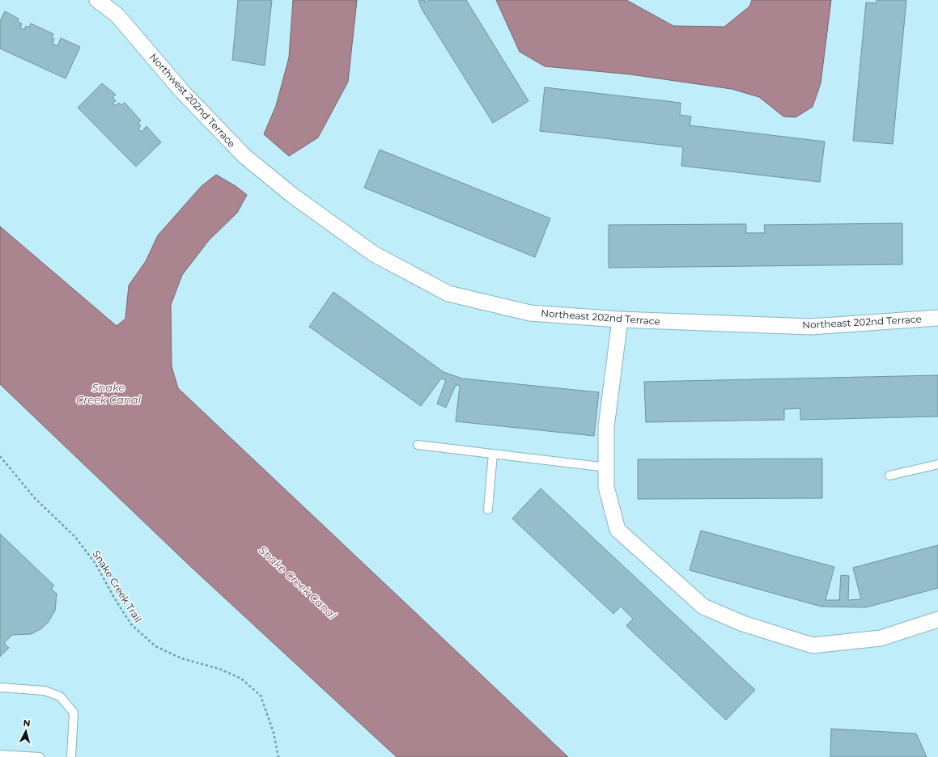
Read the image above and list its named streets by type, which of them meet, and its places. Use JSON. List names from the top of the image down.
{
  "streets": {
    "street": ["Northwest 202nd Terrace", "Northeast 202nd Terrace"],
    "path": ["Snake Creek Trail"]
  },
  "crossings": [
    ["Northwest 202nd Terrace", "Northeast 202nd Terrace"]
  ],
  "water": ["Snake Creek Canal"],
  "north": "top"
}
